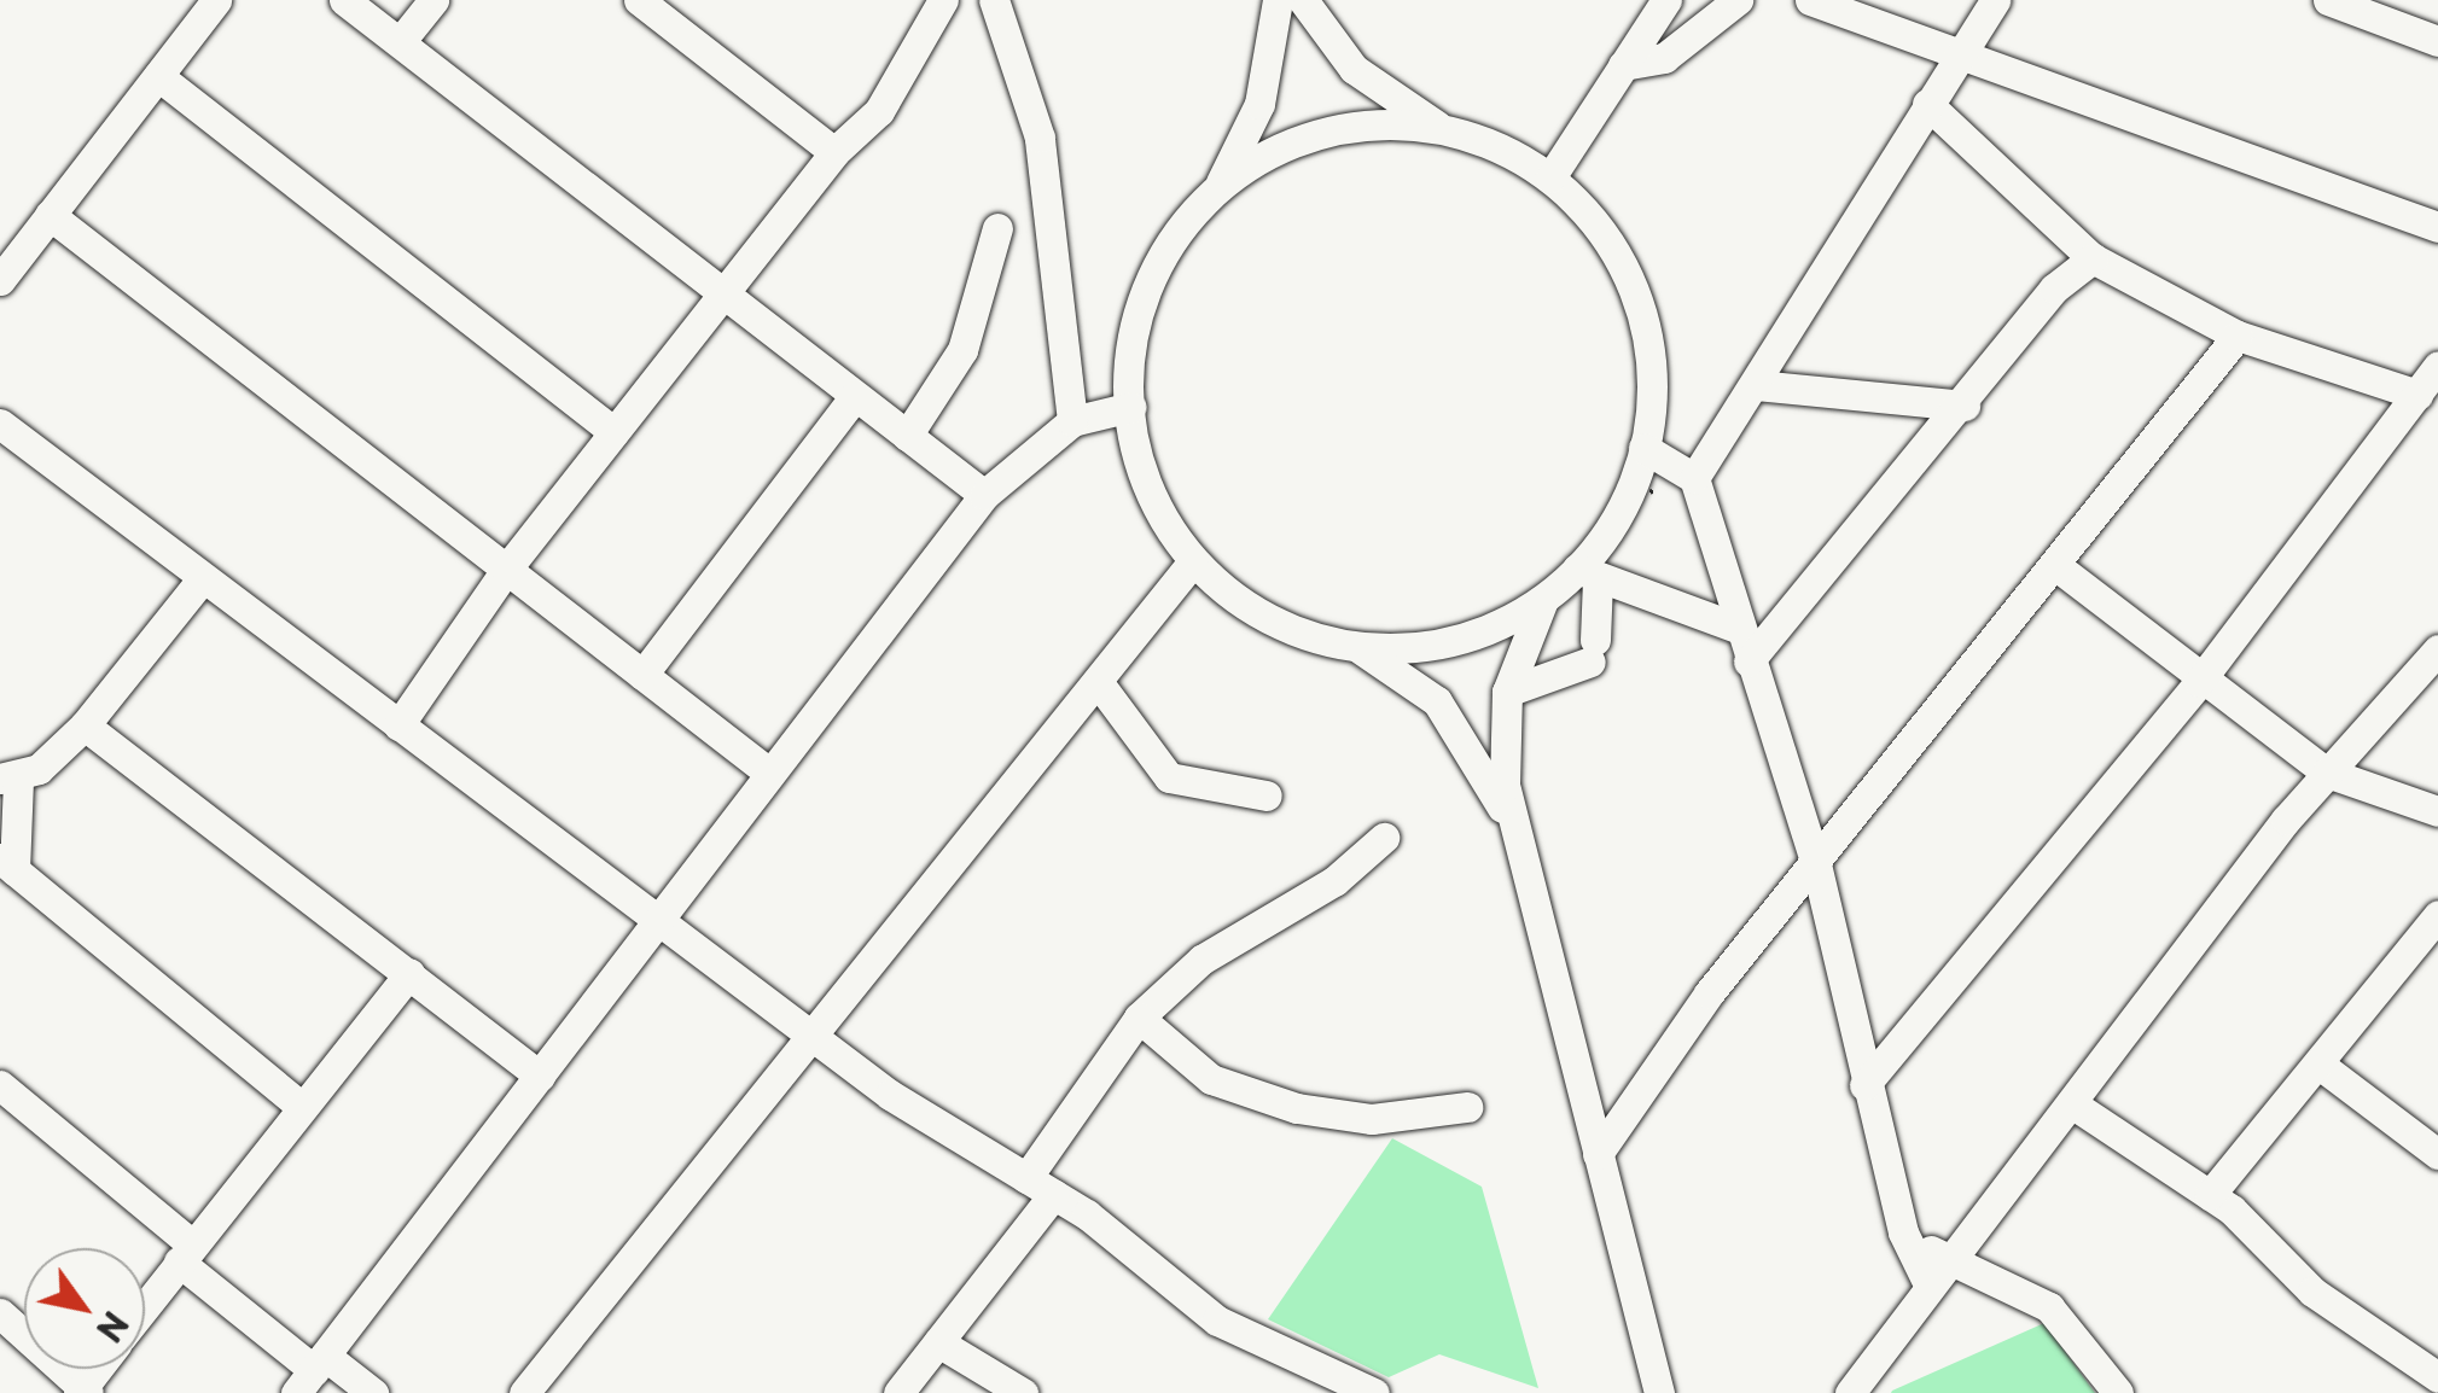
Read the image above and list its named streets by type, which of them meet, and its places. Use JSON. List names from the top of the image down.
{
  "north": "bottom right"
}
